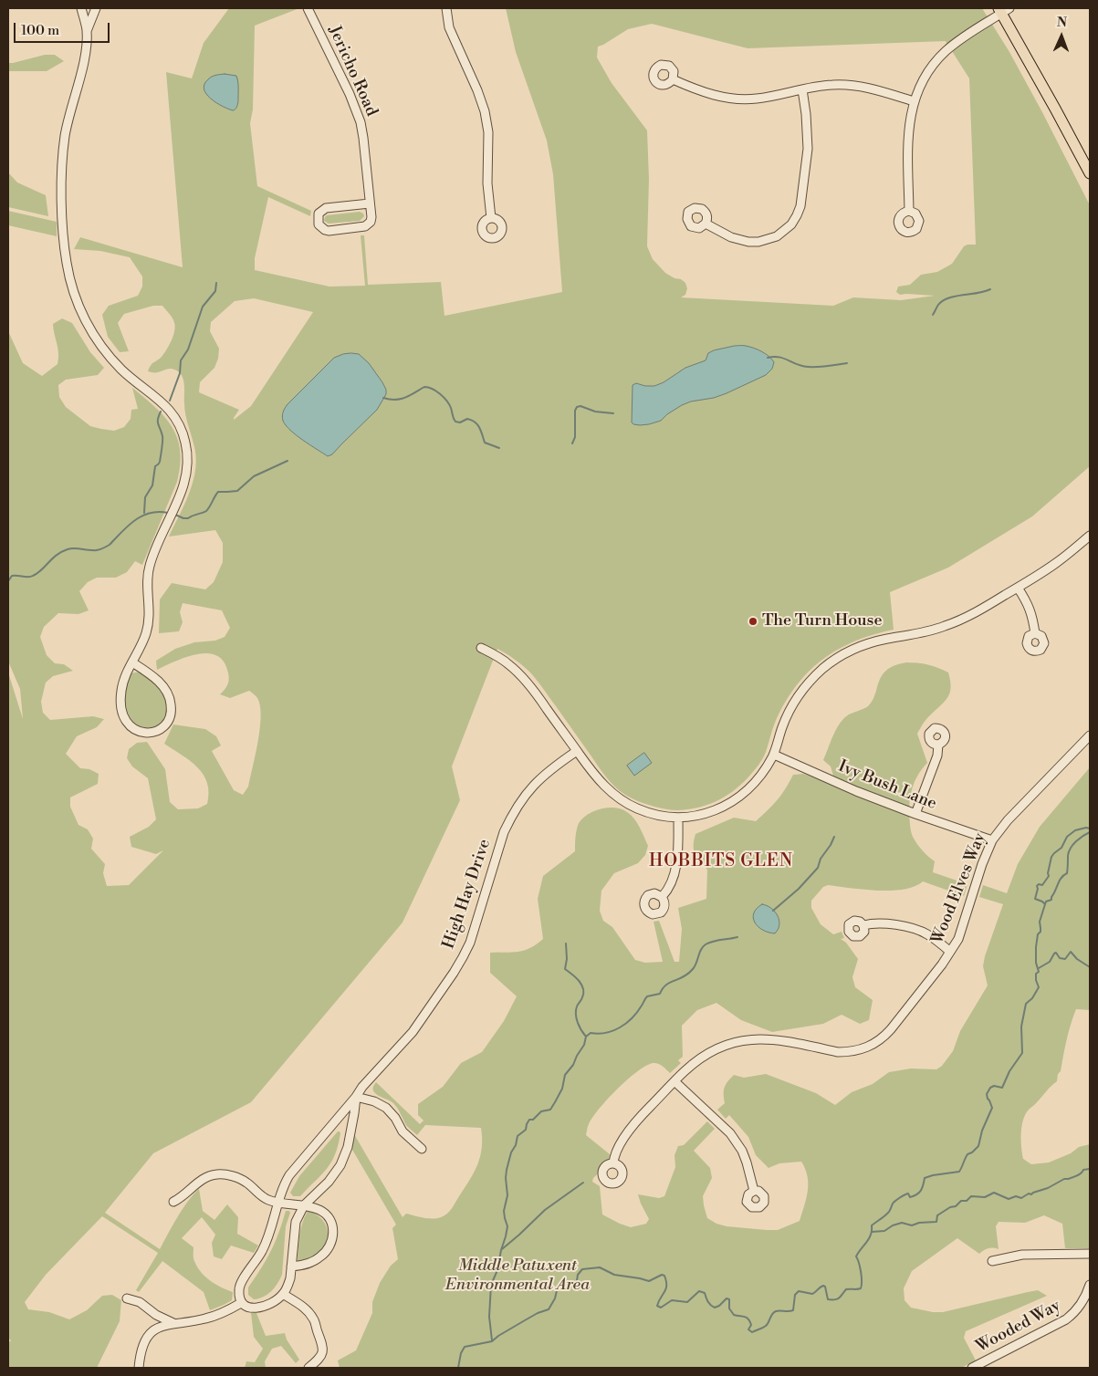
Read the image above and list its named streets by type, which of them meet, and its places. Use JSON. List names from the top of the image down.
{
  "streets": {
    "street": [
      "Jericho Road",
      "Ivy Bush Lane",
      "Wood Elves Way",
      "High Hay Drive",
      "Wooded Way"
    ]
  },
  "crossings": [
    ["Ivy Bush Lane", "Wood Elves Way"]
  ],
  "districts": ["HOBBITS GLEN"],
  "parks": ["Middle Patuxent Environmental Area"],
  "places": ["The Turn House"],
  "scale_bar": "100 m",
  "north": "top"
}
